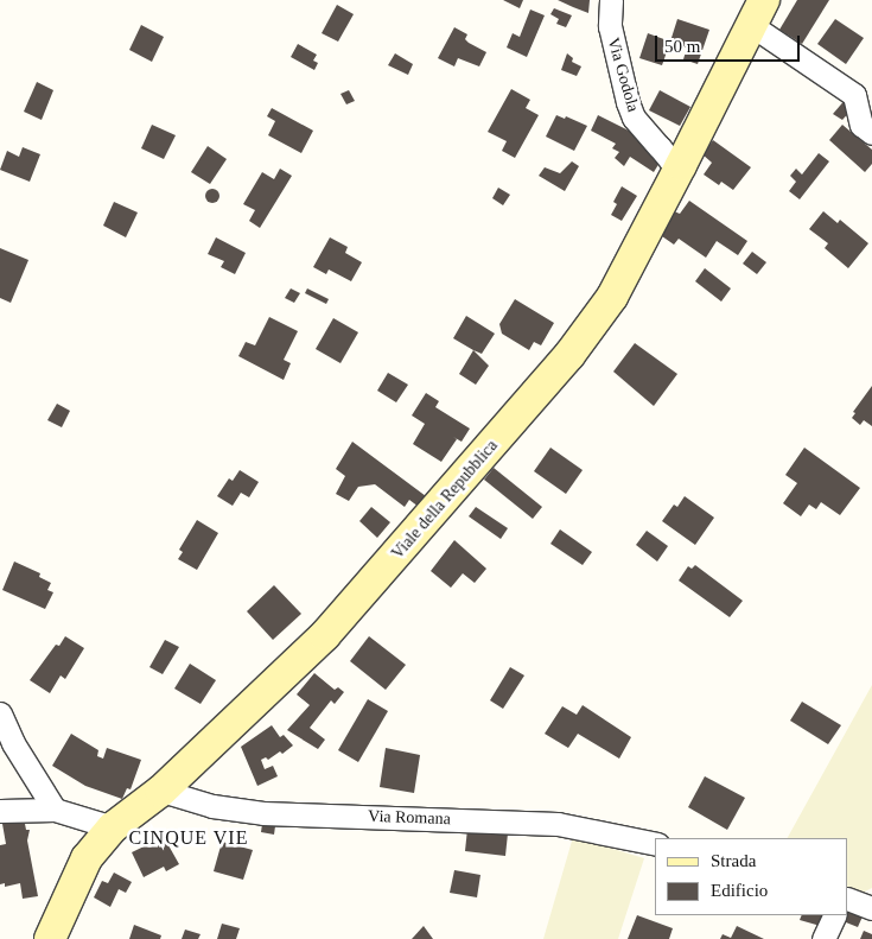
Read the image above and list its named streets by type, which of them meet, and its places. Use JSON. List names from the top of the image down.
{
  "streets": {
    "main road": ["Viale della Repubblica"],
    "street": ["Via Godola", "Via Romana"]
  },
  "crossings": [
    ["Via Godola", "Viale della Repubblica"],
    ["Viale della Repubblica", "Via Romana"]
  ],
  "districts": ["CINQUE VIE"],
  "legend": ["Strada", "Edificio"],
  "scale_bar": "50 m"
}
